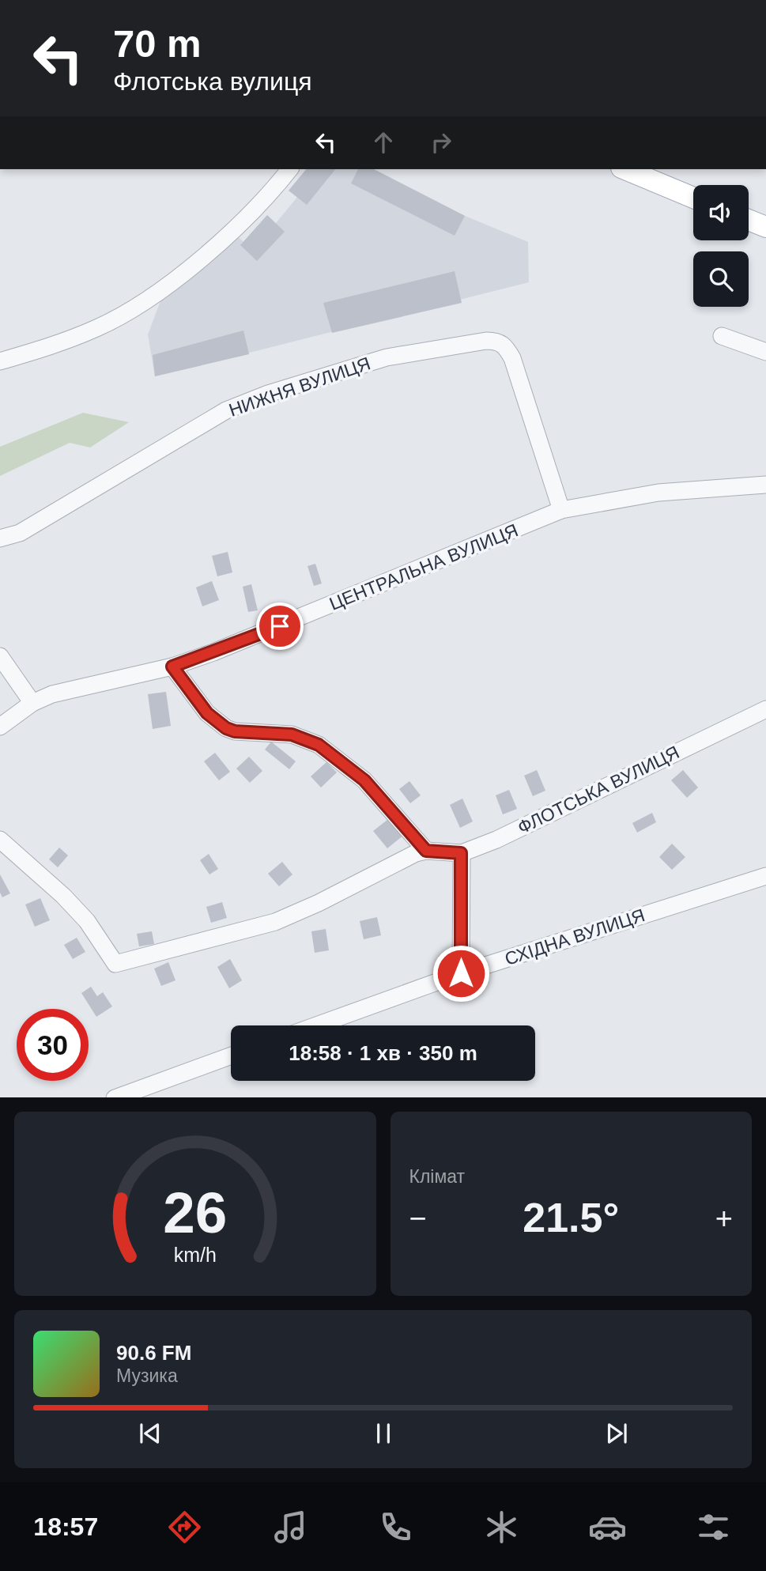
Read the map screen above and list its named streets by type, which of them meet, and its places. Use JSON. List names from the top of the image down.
{
  "streets": {
    "street": [
      "НИЖНЯ ВУЛИЦЯ",
      "ЦЕНТРАЛЬНА ВУЛИЦЯ",
      "ФЛОТСЬКА ВУЛИЦЯ",
      "СХІДНА ВУЛИЦЯ"
    ]
  },
  "crossings": [
    ["НИЖНЯ ВУЛИЦЯ", "ЦЕНТРАЛЬНА ВУЛИЦЯ"]
  ],
  "page": {
    "turn": ["70 m", "Флотська вулиця"],
    "limit": "30",
    "trip": "18:58 · 1 хв · 350 m",
    "tile": "Клімат",
    "heat": ["−", "21.5°", "+"],
    "song": ["90.6 FM", "Музика"],
    "tabs": "18:57",
    "gauge": ["26", "km/h"]
  }
}
